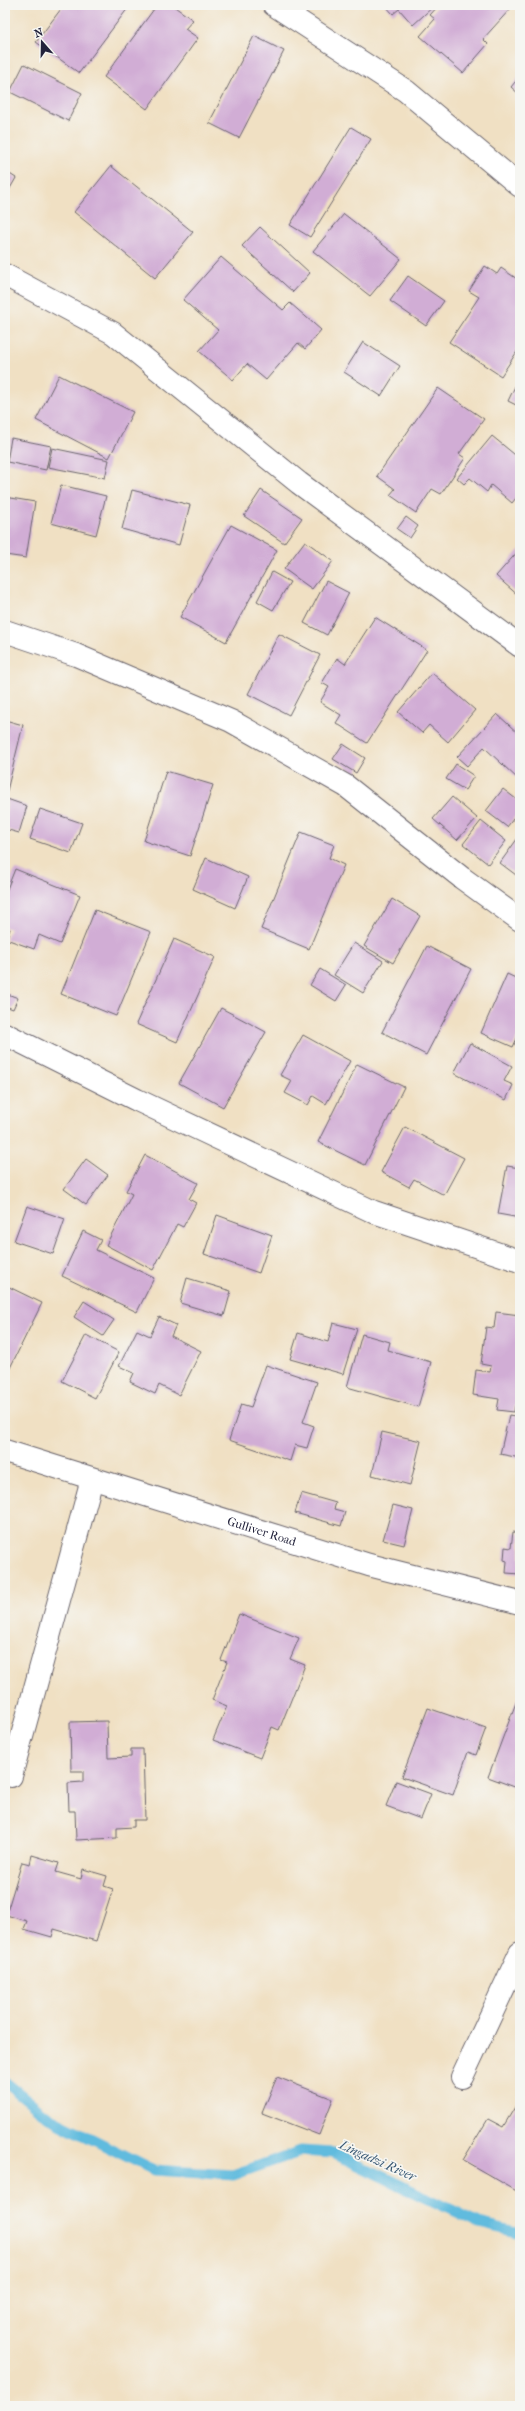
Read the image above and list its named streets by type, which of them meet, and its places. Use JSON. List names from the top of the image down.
{
  "streets": {
    "street": ["Gulliver Road"]
  },
  "water": ["Lingadzi River"],
  "north": "top"
}
